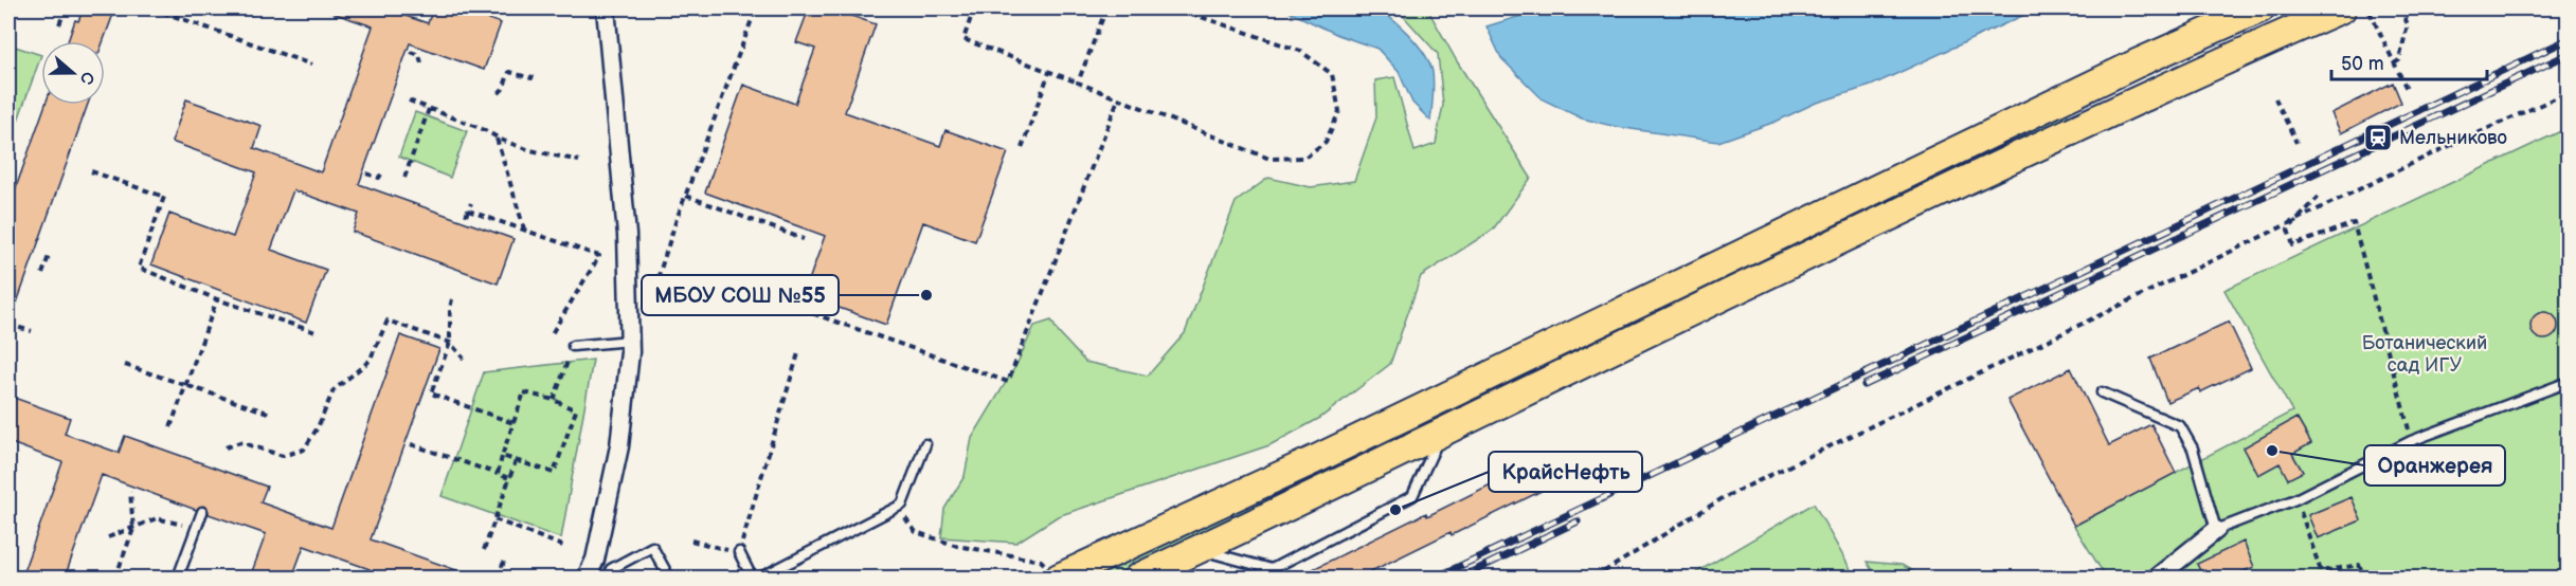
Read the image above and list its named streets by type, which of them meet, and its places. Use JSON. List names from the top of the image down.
{
  "parks": ["Ботанический сад ИГУ"],
  "places": {
    "station": ["Мельниково"],
    "other": ["МБОУ СОШ №55", "Оранжерея", "КрайсНефть"]
  },
  "scale_bar": "50 m",
  "north": "right"
}
